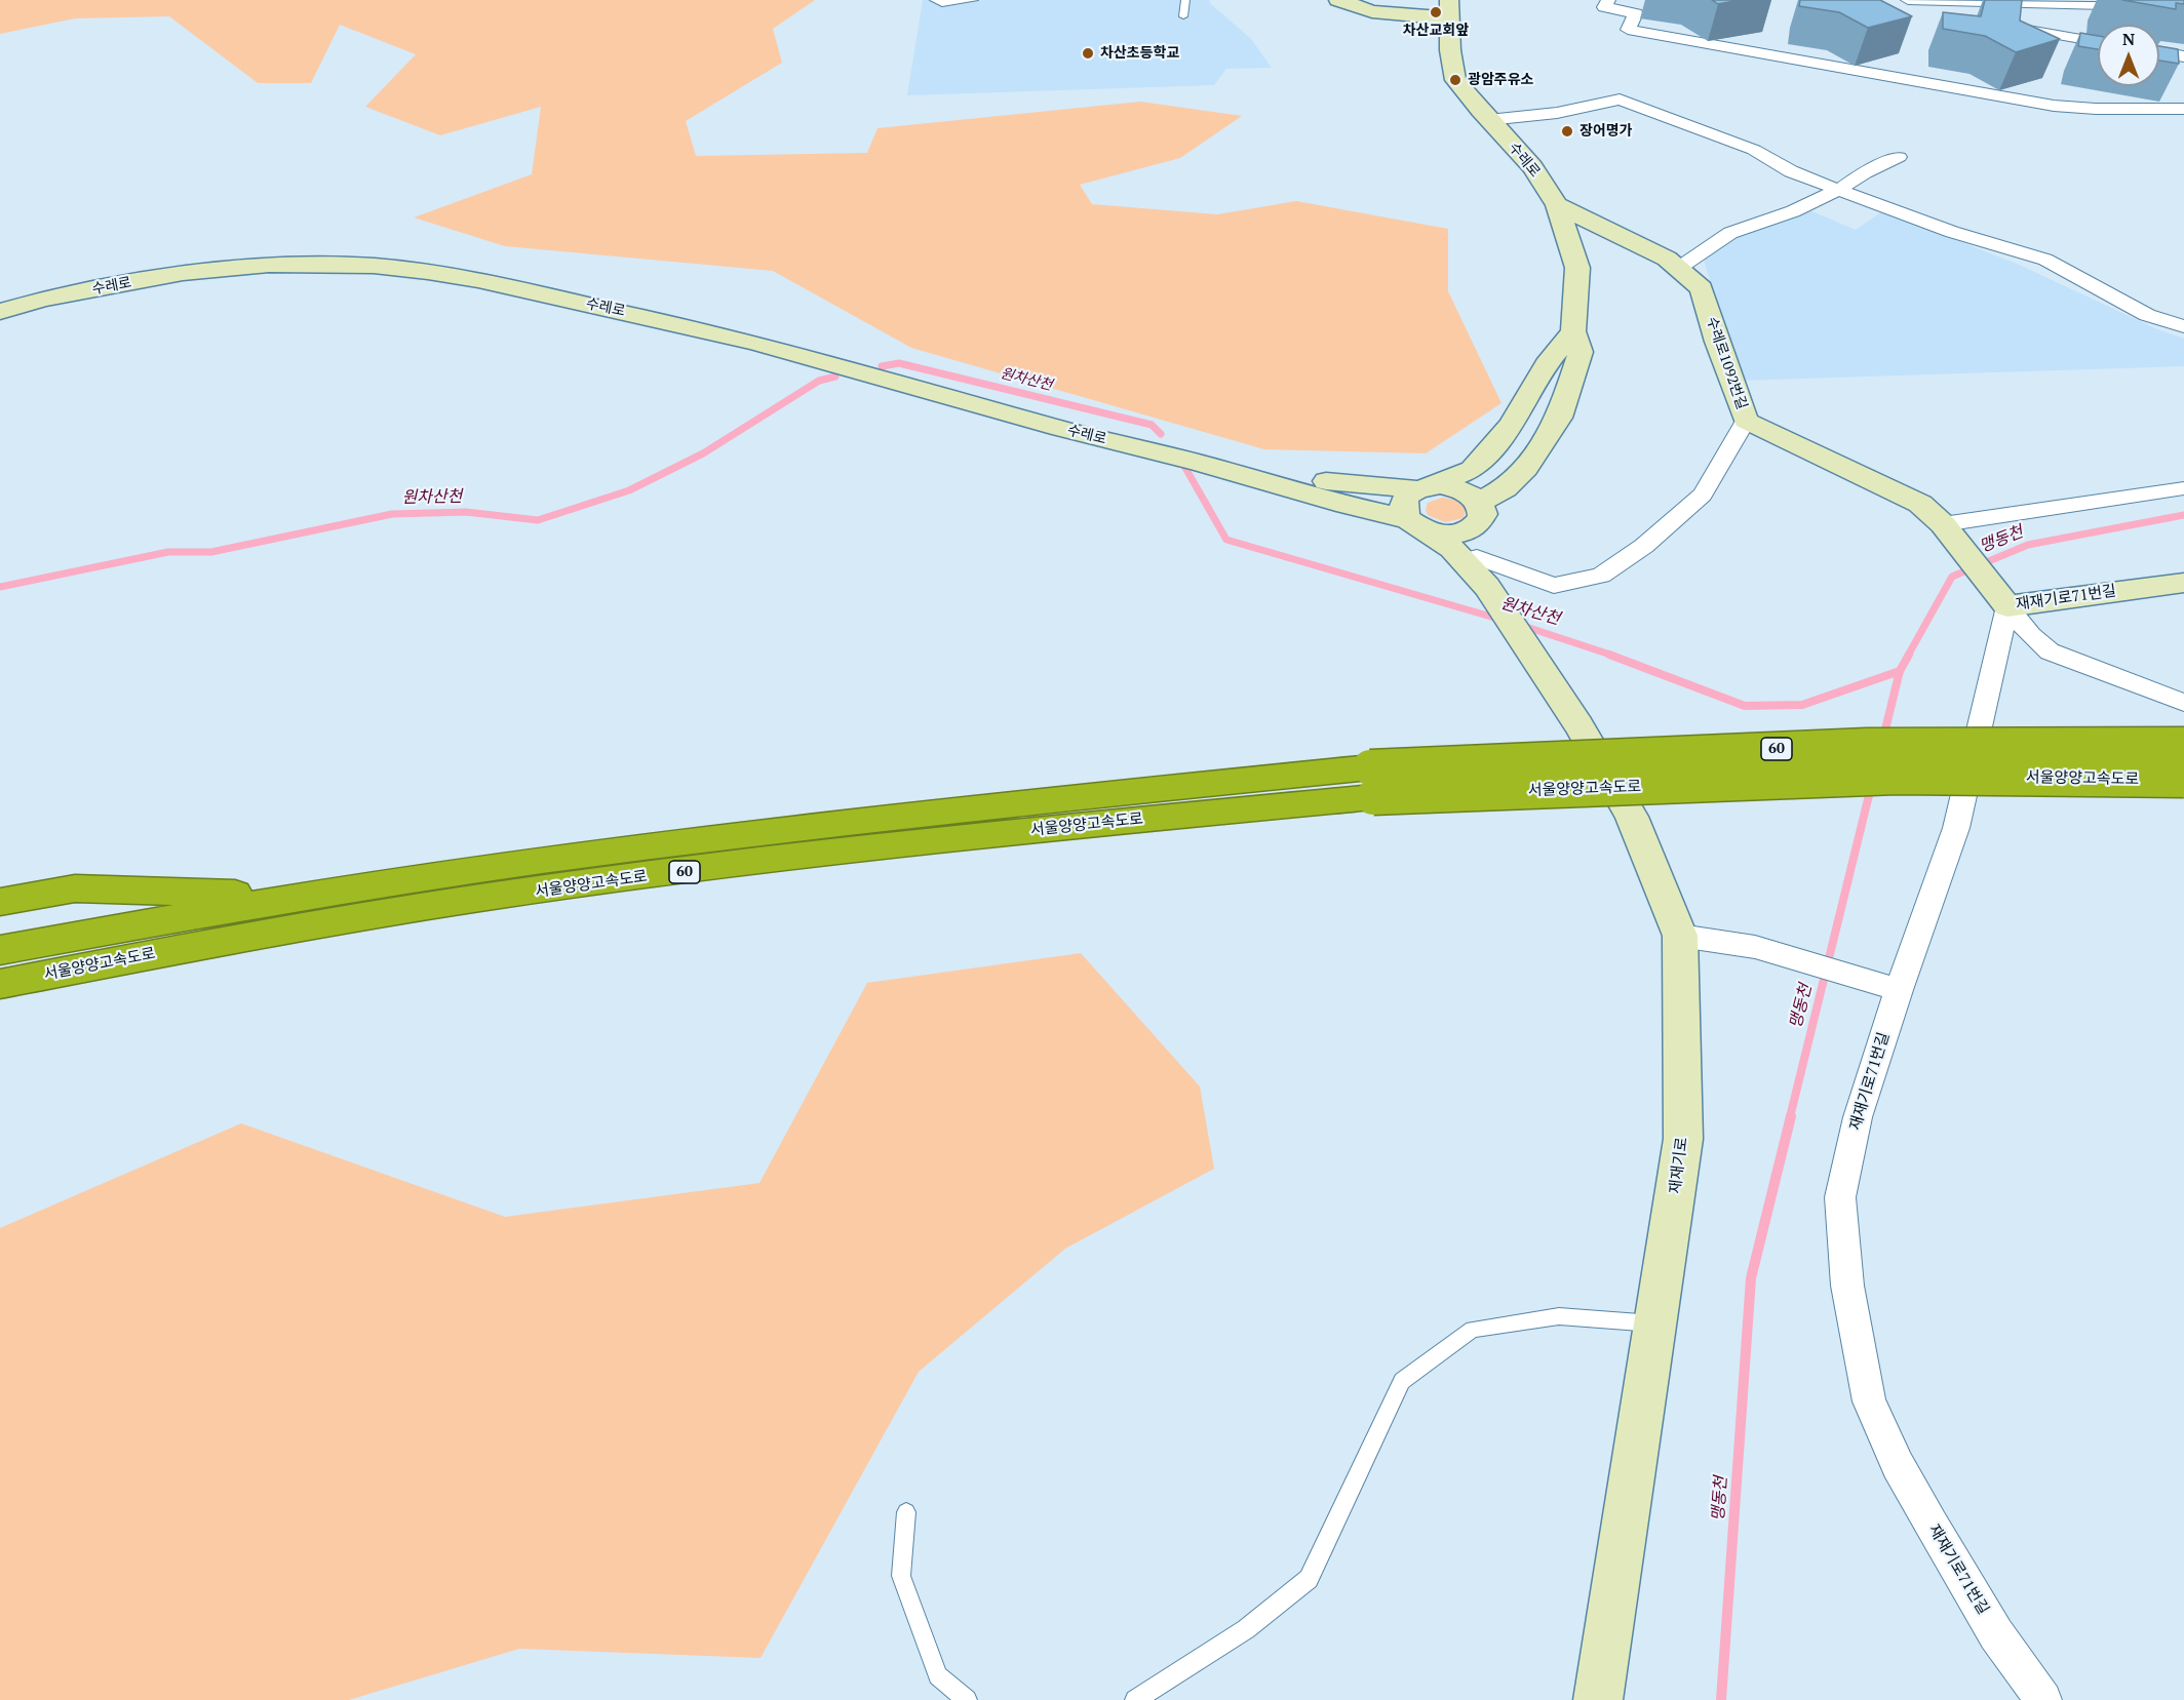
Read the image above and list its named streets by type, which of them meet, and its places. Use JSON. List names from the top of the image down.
{
  "streets": {
    "highway": ["60", "서울양양고속도로"],
    "main road": [
      "수레로",
      "수레로1092번길",
      "재재기로71번길",
      "재재기로"
    ]
  },
  "crossings": [
    ["수레로", "수레로1092번길"],
    ["수레로1092번길", "재재기로71번길"]
  ],
  "water": ["원차산천", "맹동천"],
  "places": [
    "차산교회앞",
    "차산초등학교",
    "광암주유소",
    "장어명가"
  ],
  "north": "top"
}
